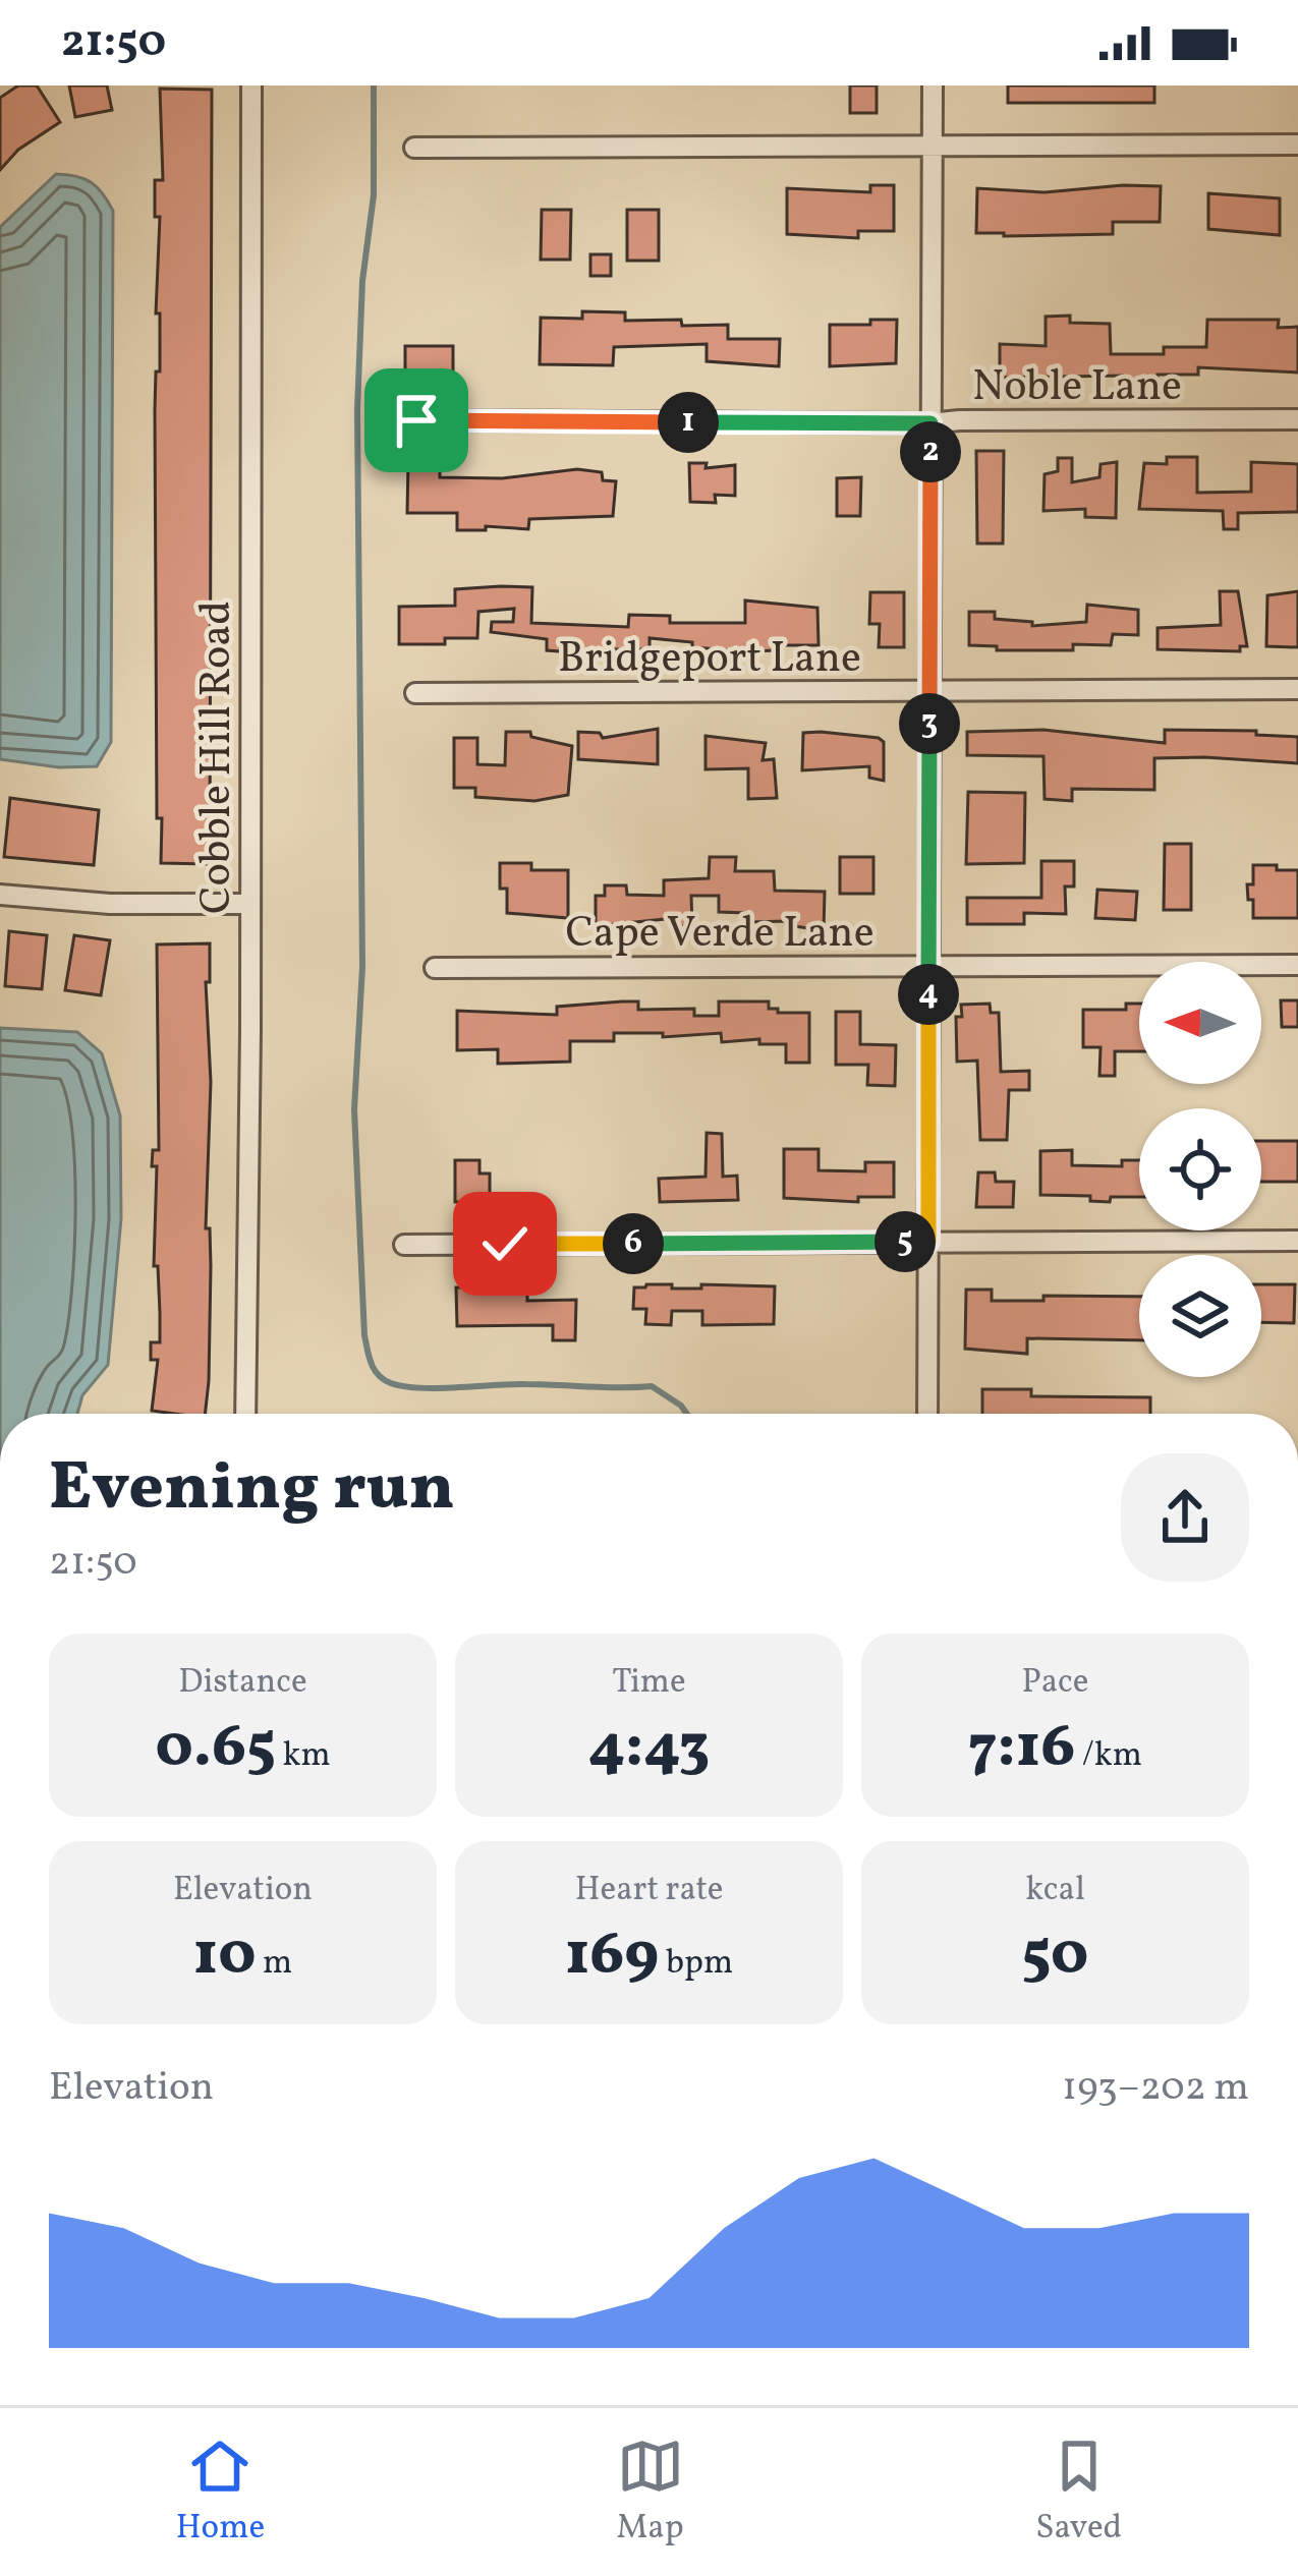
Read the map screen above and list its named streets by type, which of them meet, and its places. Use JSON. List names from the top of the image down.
{
  "streets": {
    "street": [
      "Noble Lane",
      "Bridgeport Lane",
      "Cobble Hill Road",
      "Cape Verde Lane"
    ]
  },
  "north": "left",
  "page": {
    "status": "21:50",
    "pins": [
      "1",
      "2",
      "3",
      "4",
      "5",
      "6"
    ],
    "heading": ["Evening run", "21:50"],
    "stats": [
      ["Distance", "0.65 km"],
      ["Time", "4:43"],
      ["Pace", "7:16 /km"],
      ["Elevation", "10 m"],
      ["Heart rate", "169 bpm"],
      ["kcal", "50"]
    ],
    "chart": ["Elevation", "193–202 m"],
    "tabs": ["Home", "Map", "Saved"]
  }
}
